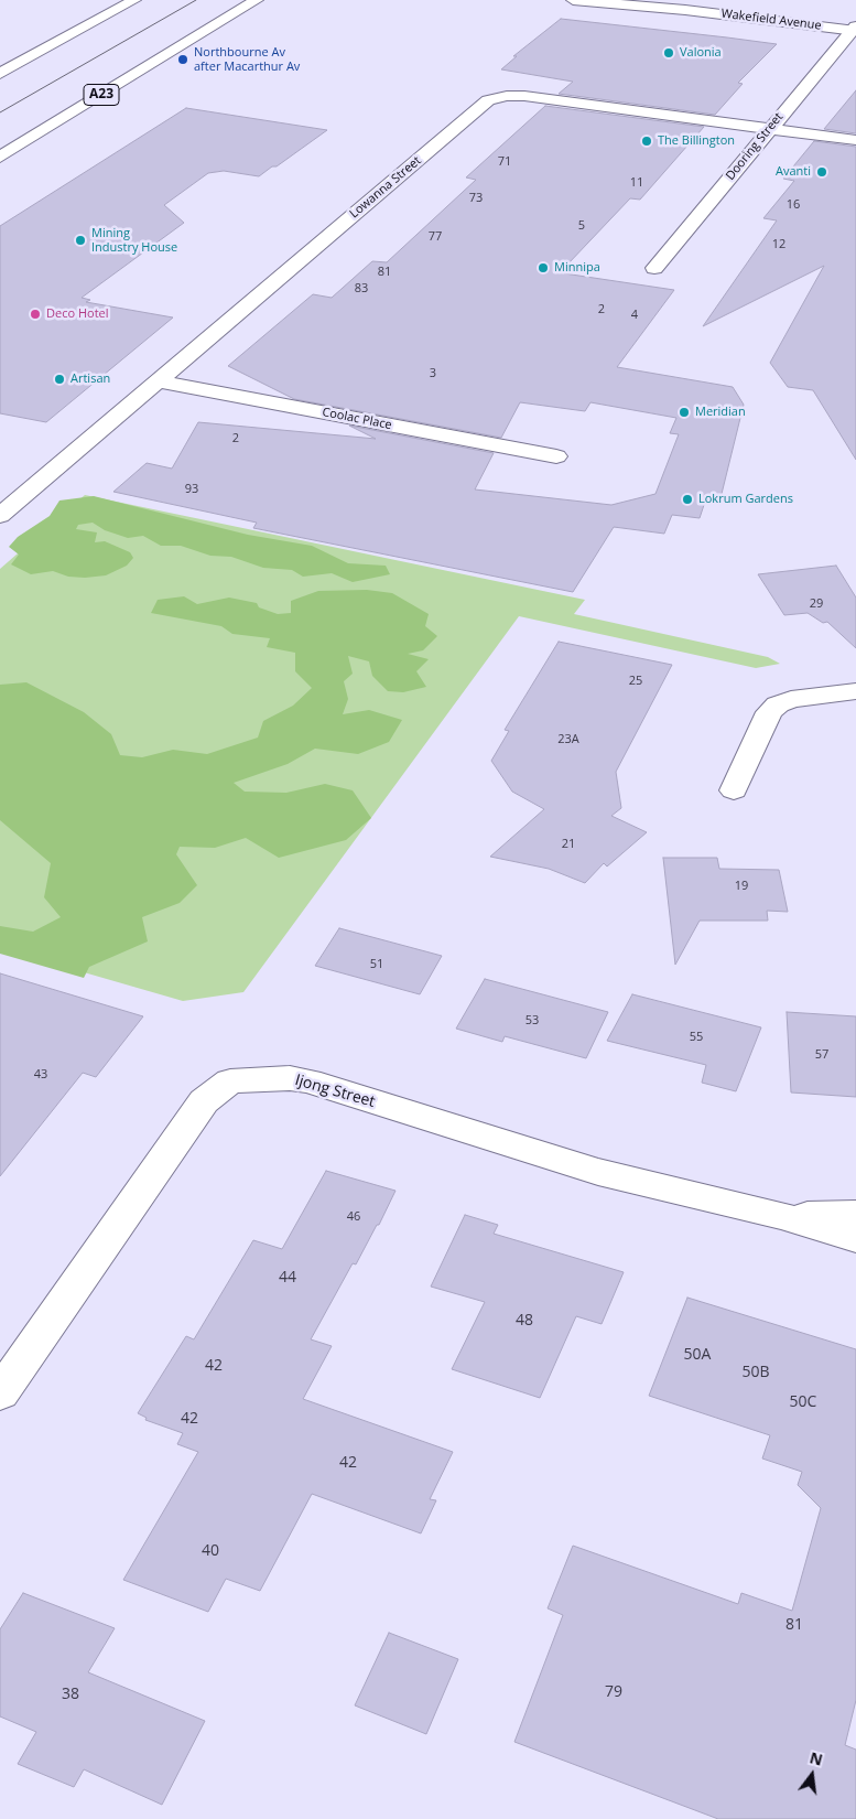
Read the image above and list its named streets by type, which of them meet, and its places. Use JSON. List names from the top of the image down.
{
  "streets": {
    "main road": [
      "Wakefield Avenue",
      "A23",
      "Dooring Street",
      "Lowanna Street",
      "Coolac Place",
      "Ijong Street"
    ]
  },
  "crossings": [
    ["Wakefield Avenue", "Dooring Street"],
    ["Dooring Street", "Lowanna Street"],
    ["Lowanna Street", "Coolac Place"]
  ],
  "places": [
    "Valonia",
    "Northbourne Av after Macarthur Av",
    "The Billington",
    "Avanti",
    "Mining Industry House",
    "Minnipa",
    "Deco Hotel",
    "Artisan",
    "Meridian",
    "Lokrum Gardens"
  ],
  "house_numbers": [
    "71",
    "11",
    "73",
    "16",
    "5",
    "77",
    "12",
    "81",
    "83",
    "2",
    "4",
    "3",
    "2",
    "93",
    "29",
    "25",
    "23A",
    "21",
    "19",
    "51",
    "53",
    "55",
    "57",
    "43",
    "46",
    "44",
    "48",
    "50A",
    "42",
    "50B",
    "50C",
    "42",
    "42",
    "40",
    "81",
    "79",
    "38"
  ],
  "north": "top"
}
